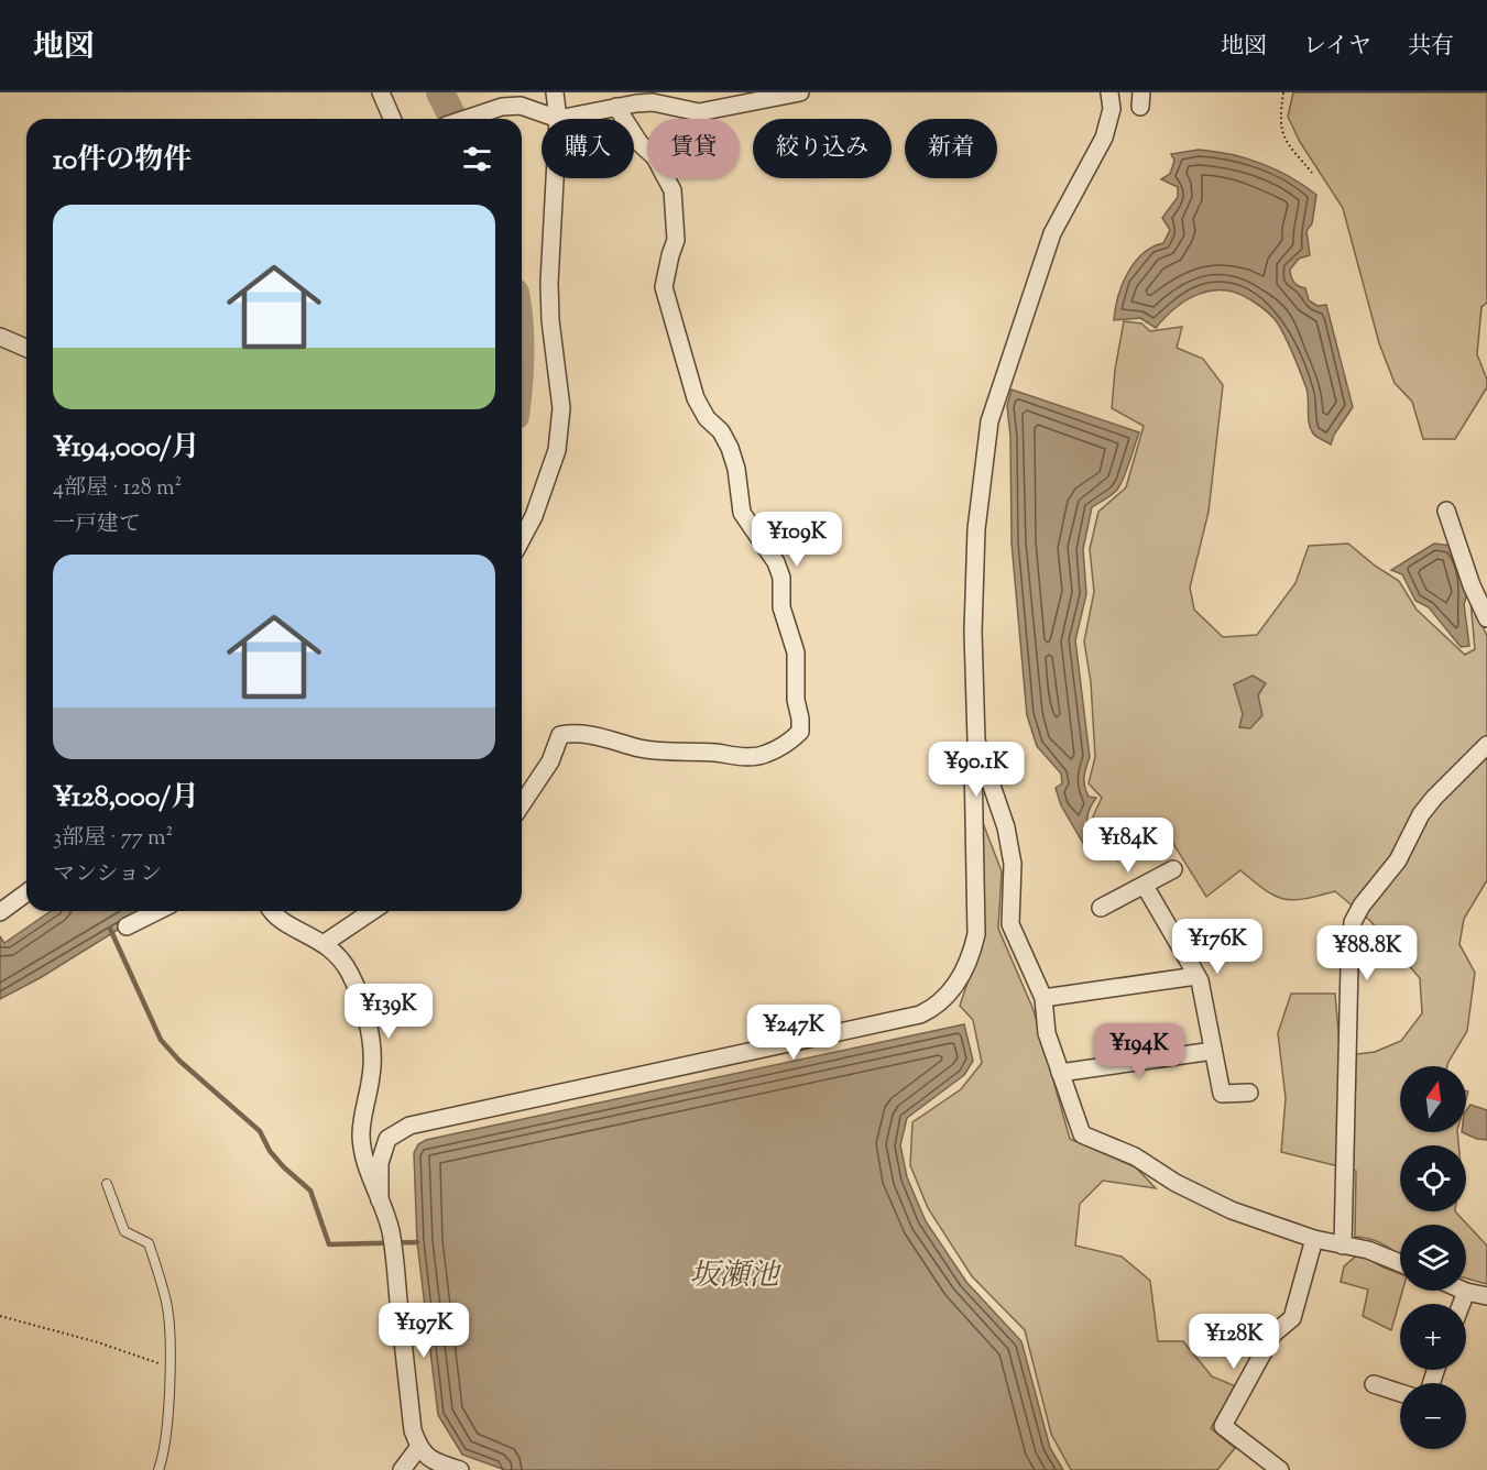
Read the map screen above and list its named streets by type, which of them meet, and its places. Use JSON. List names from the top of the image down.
{
  "water": ["坂瀬池"],
  "north": "top",
  "page": {
    "header": "地図",
    "nav": ["地図", "レイヤ", "共有"],
    "chip": [
      "購入",
      "賃貸",
      "絞り込み",
      "新着"
    ],
    "heading": "10件の物件",
    "list": [
      {
        "name": "¥194,000/月",
        "note": "4部屋 · 128 m² · 一戸建て"
      },
      {
        "name": "¥128,000/月",
        "note": "3部屋 · 77 m² · マンション"
      }
    ],
    "price": [
      "¥109K",
      "¥90.1K",
      "¥184K",
      "¥176K",
      "¥88.8K",
      "¥139K",
      "¥247K",
      "¥194K",
      "¥197K",
      "¥128K"
    ],
    "map_buttons": ["+", "−"]
  }
}
